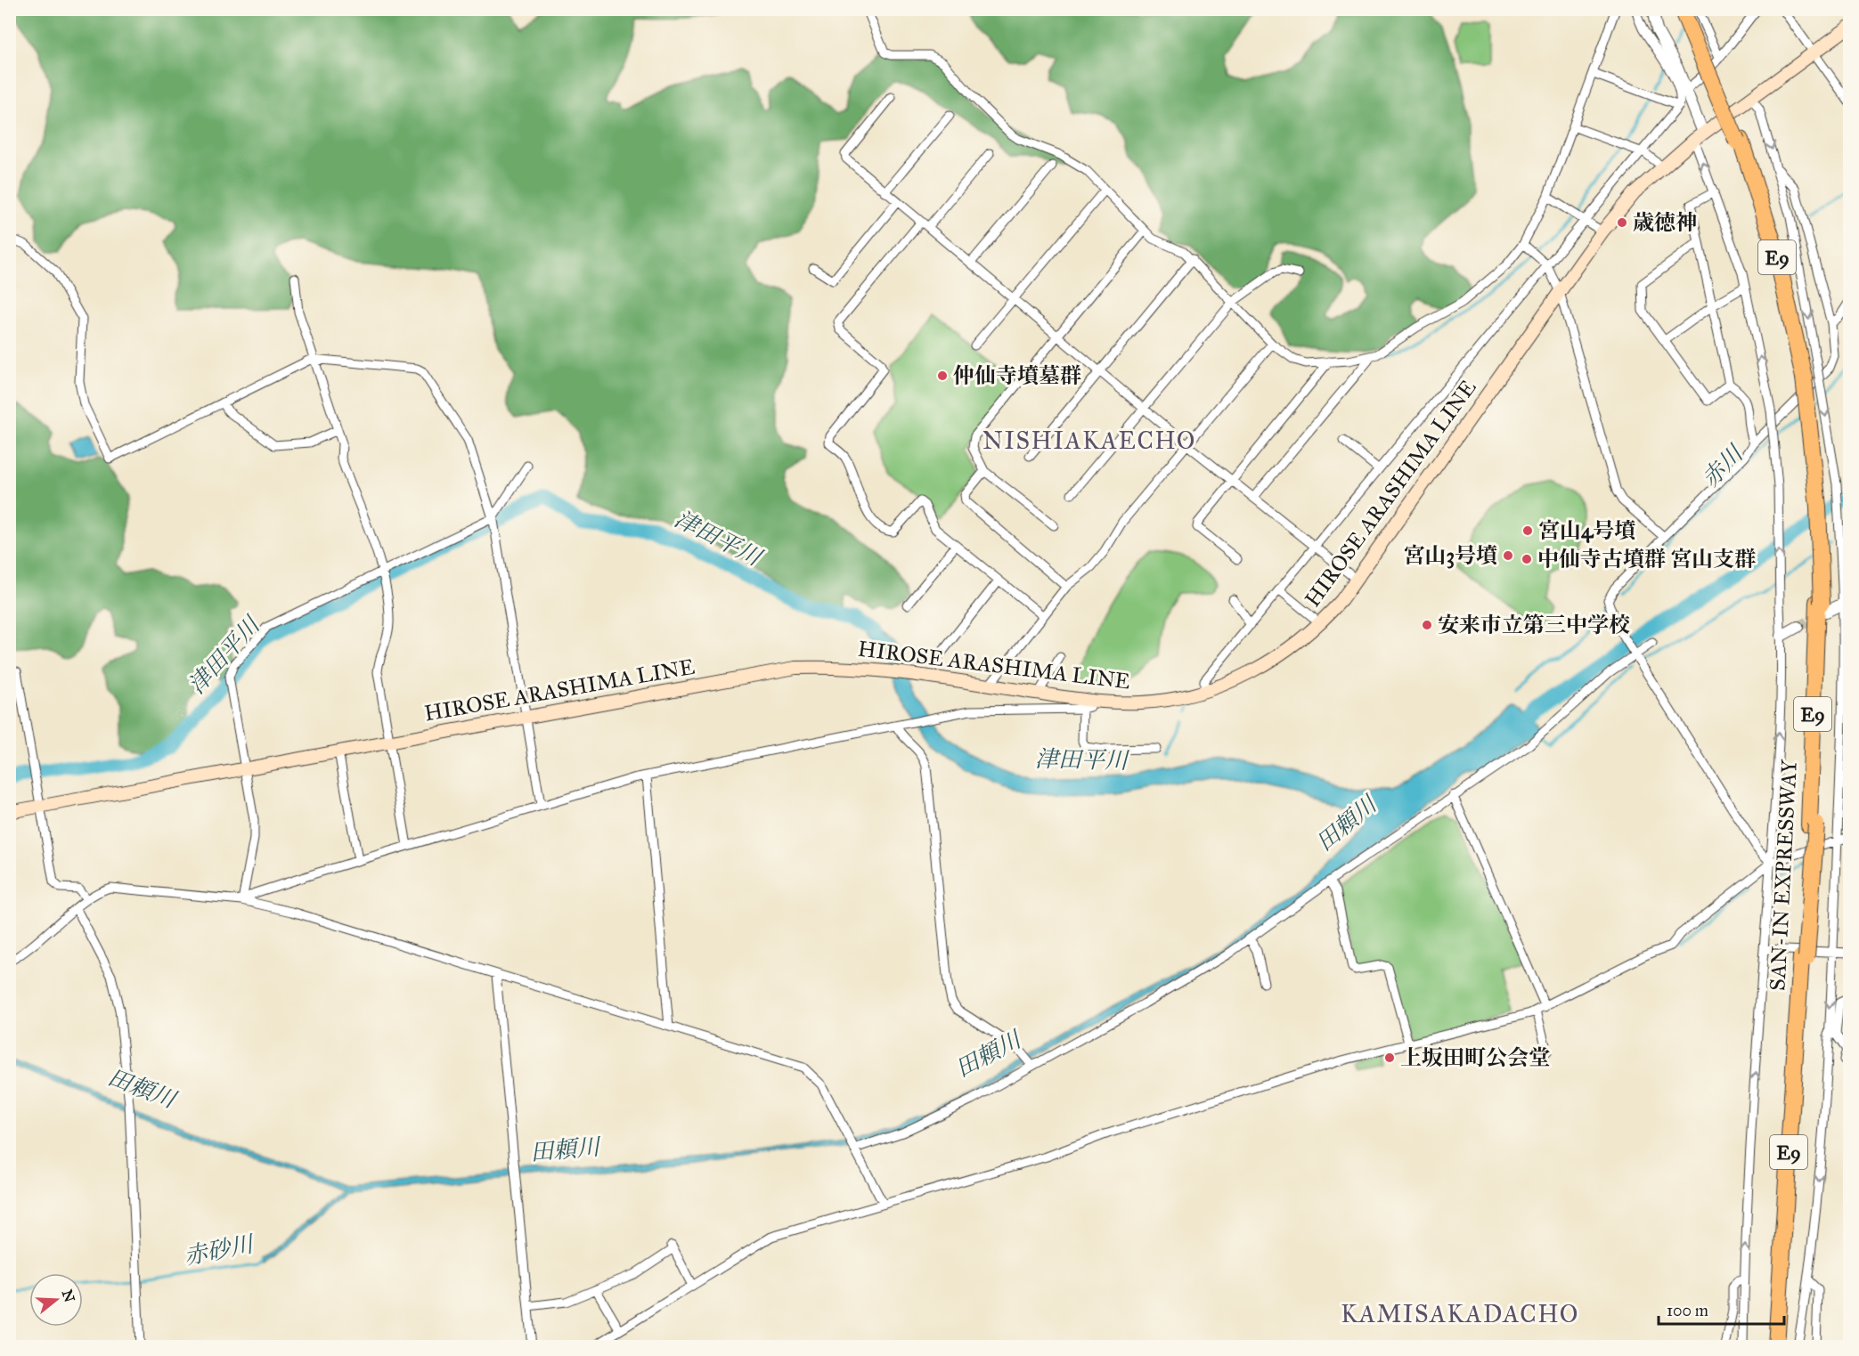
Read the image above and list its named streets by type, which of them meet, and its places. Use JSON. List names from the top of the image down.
{
  "streets": {
    "highway": ["E9", "SAN-IN EXPRESSWAY"],
    "main road": ["HIROSE ARASHIMA LINE"]
  },
  "districts": ["NISHIAKAECHO", "KAMISAKADACHO"],
  "water": [
    "赤川",
    "津田平川",
    "田頼川",
    "赤砂川"
  ],
  "places": [
    "歳徳神",
    "仲仙寺墳墓群",
    "宮山4号墳",
    "宮山3号墳",
    "中仙寺古墳群 宮山支群",
    "安来市立第三中学校",
    "上坂田町公会堂"
  ],
  "scale_bar": "100 m",
  "north": "right"
}
